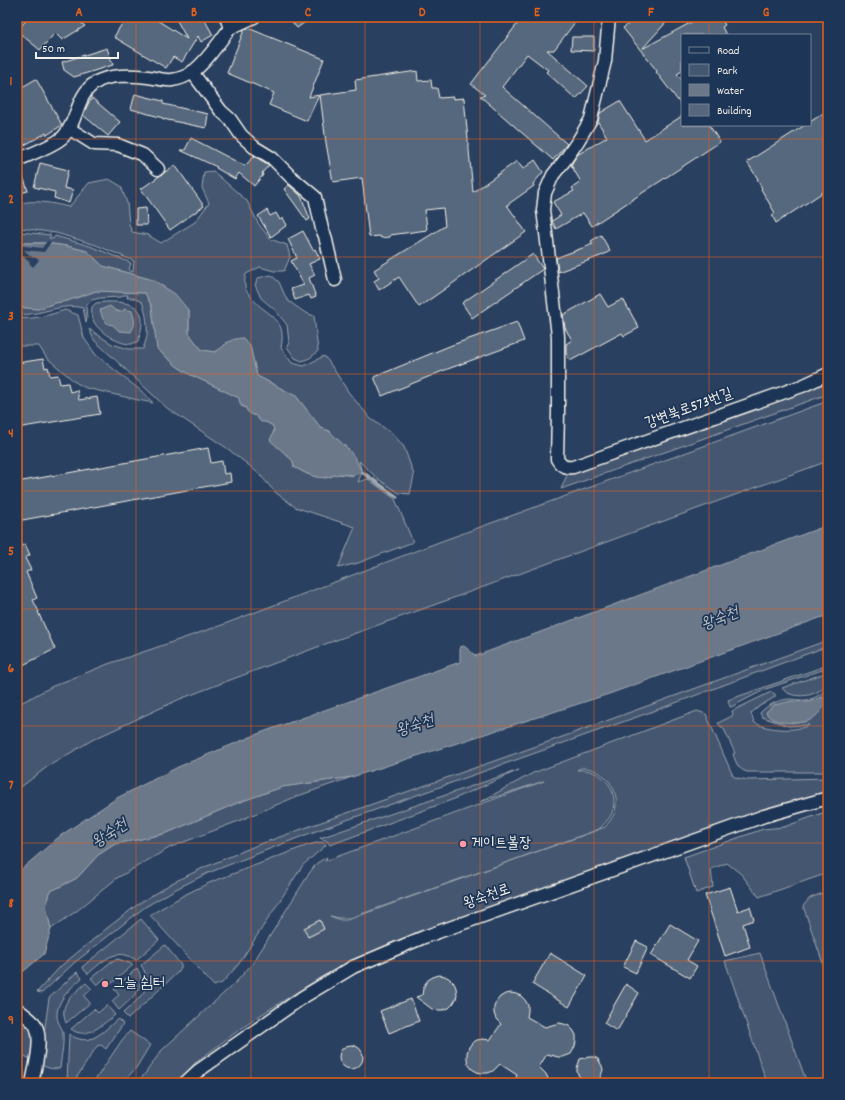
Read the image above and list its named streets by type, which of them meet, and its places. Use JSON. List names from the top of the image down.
{
  "streets": {
    "street": ["강변북로573번길", "왕숙천로"]
  },
  "water": ["왕숙천"],
  "places": ["게이트볼장", "그늘 쉼터"],
  "legend": [
    "Road",
    "Park",
    "Water",
    "Building"
  ],
  "scale_bar": "50 m",
  "grid": {
    "columns": [
      "A",
      "B",
      "C",
      "D",
      "E",
      "F",
      "G"
    ],
    "rows": [
      "1",
      "2",
      "3",
      "4",
      "5",
      "6",
      "7",
      "8",
      "9"
    ]
  }
}
